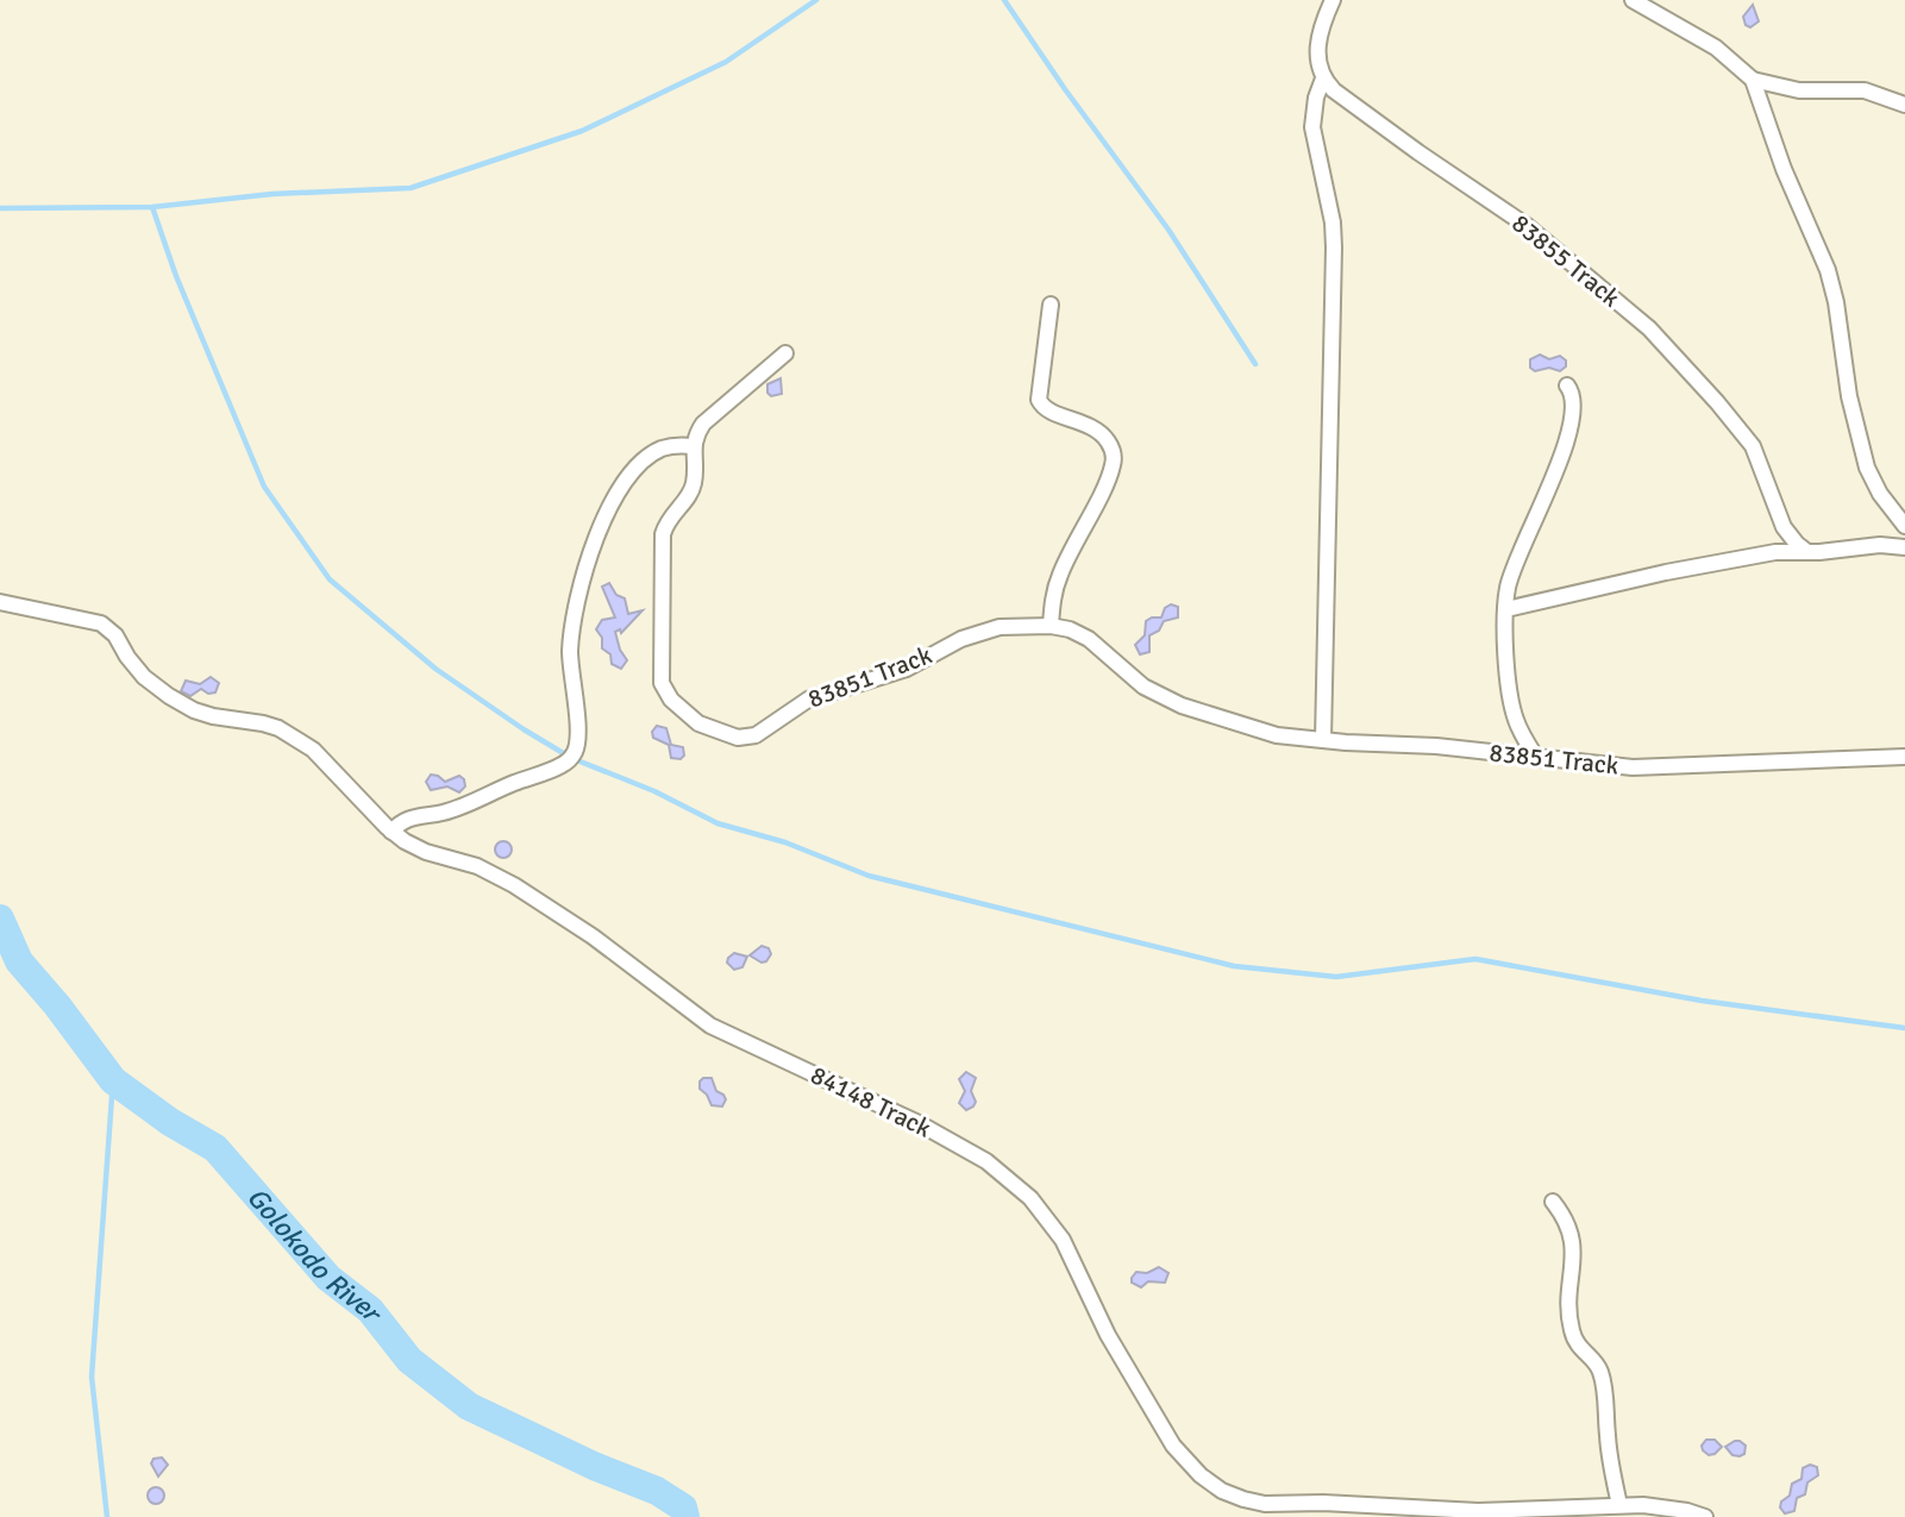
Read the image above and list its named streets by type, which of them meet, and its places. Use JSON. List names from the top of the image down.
{
  "streets": {
    "street": ["83855 Track", "83851 Track", "84148 Track"]
  },
  "water": ["Golokodo River"]
}
